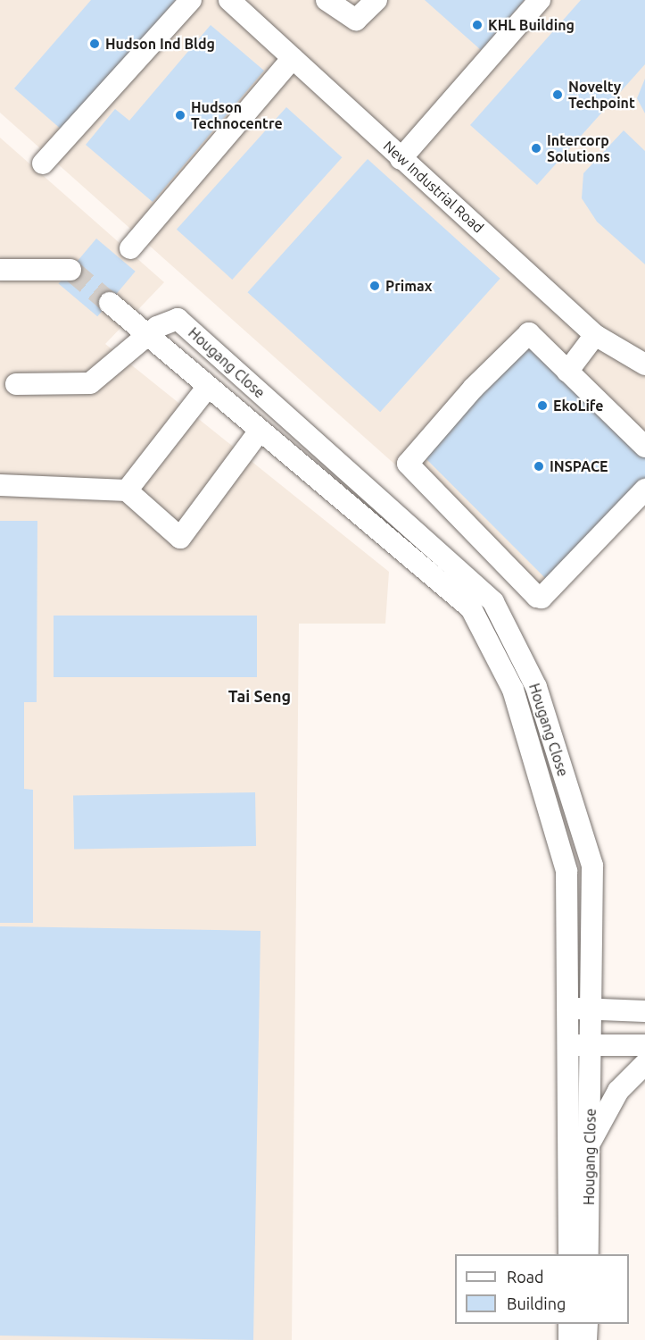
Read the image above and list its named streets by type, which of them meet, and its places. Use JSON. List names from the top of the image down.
{
  "streets": {
    "street": ["New Industrial Road", "Hougang Close"]
  },
  "districts": ["Tai Seng"],
  "places": [
    "KHL Building",
    "Hudson Ind Bldg",
    "Novelty Techpoint",
    "Hudson Technocentre",
    "Intercorp Solutions",
    "Primax",
    "EkoLife",
    "INSPACE"
  ],
  "legend": ["Road", "Building"]
}
